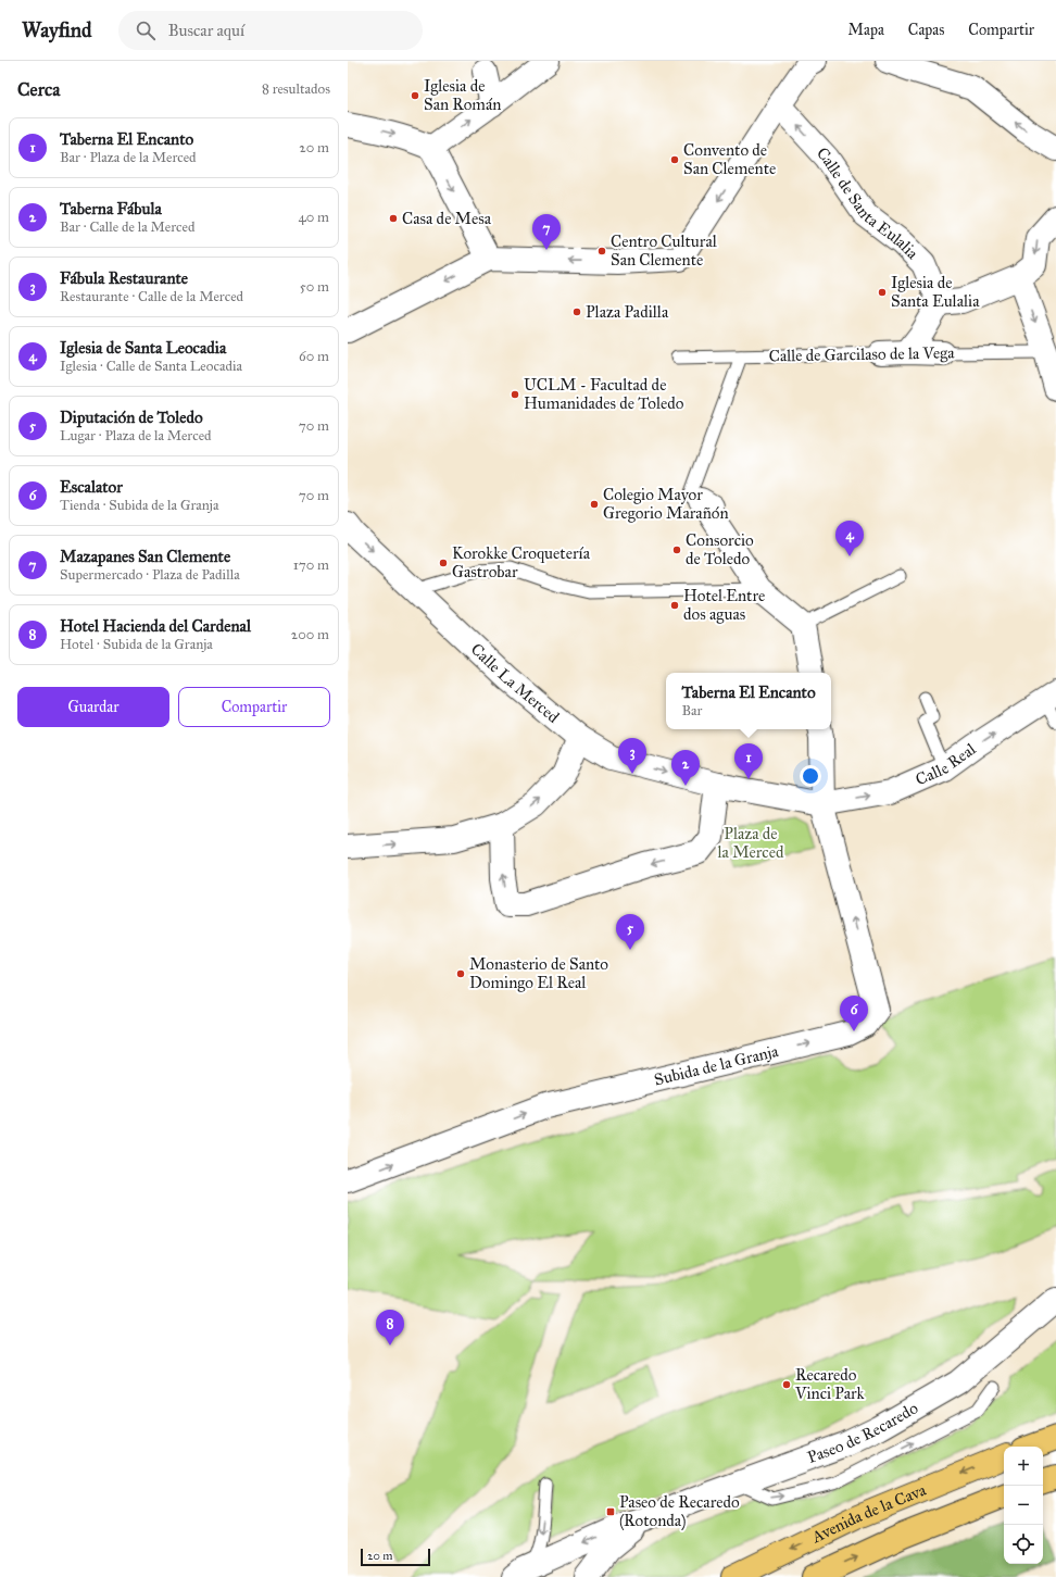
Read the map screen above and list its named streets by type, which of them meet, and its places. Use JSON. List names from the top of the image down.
{
  "streets": {
    "main road": ["Avenida de la Cava"],
    "street": [
      "Calle de Santa Eulalia",
      "Calle de Garcilaso de la Vega",
      "Calle La Merced",
      "Calle Real",
      "Subida de la Granja",
      "Paseo de Recaredo"
    ]
  },
  "crossings": [
    ["Calle Real", "Subida de la Granja"]
  ],
  "one_way": ["Calle La Merced", "Calle Real"],
  "parks": ["Plaza de la Merced"],
  "places": {
    "other": [
      "Iglesia de San Román",
      "Convento de San Clemente",
      "Casa de Mesa",
      "Centro Cultural San Clemente",
      "Iglesia de Santa Eulalia",
      "Plaza Padilla",
      "UCLM - Facultad de Humanidades de Toledo",
      "Colegio Mayor Gregorio Marañón",
      "Consorcio de Toledo",
      "Korokke Croquetería Gastrobar",
      "Hotel Entre dos aguas",
      "Monasterio de Santo Domingo El Real",
      "Recaredo Vinci Park"
    ],
    "transit": ["Paseo de Recaredo (Rotonda)"]
  },
  "scale_bar": "20 m",
  "page": {
    "header": "Wayfind",
    "search": "Buscar aquí",
    "nav": ["Mapa", "Capas", "Compartir"],
    "heading": ["Cerca", "8 resultados"],
    "list": [
      {
        "mark": "1",
        "name": "Taberna El Encanto",
        "note": "Bar · Plaza de la Merced",
        "value": "20 m"
      },
      {
        "mark": "2",
        "name": "Taberna Fábula",
        "note": "Bar · Calle de la Merced",
        "value": "40 m"
      },
      {
        "mark": "3",
        "name": "Fábula Restaurante",
        "note": "Restaurante · Calle de la Merced",
        "value": "50 m"
      },
      {
        "mark": "4",
        "name": "Iglesia de Santa Leocadia",
        "note": "Iglesia · Calle de Santa Leocadia",
        "value": "60 m"
      },
      {
        "mark": "5",
        "name": "Diputación de Toledo",
        "note": "Lugar · Plaza de la Merced",
        "value": "70 m"
      },
      {
        "mark": "6",
        "name": "Escalator",
        "note": "Tienda · Subida de la Granja",
        "value": "70 m"
      },
      {
        "mark": "7",
        "name": "Mazapanes San Clemente",
        "note": "Supermercado · Plaza de Padilla",
        "value": "170 m"
      },
      {
        "mark": "8",
        "name": "Hotel Hacienda del Cardenal",
        "note": "Hotel · Subida de la Granja",
        "value": "200 m"
      }
    ],
    "pins": [
      "7",
      "4",
      "3",
      "1",
      "2",
      "5",
      "6",
      "8"
    ],
    "popup": ["Taberna El Encanto", "Bar"],
    "buttons": ["Guardar", "Compartir"],
    "map_buttons": ["+", "−"],
    "scale": "20 m"
  }
}
